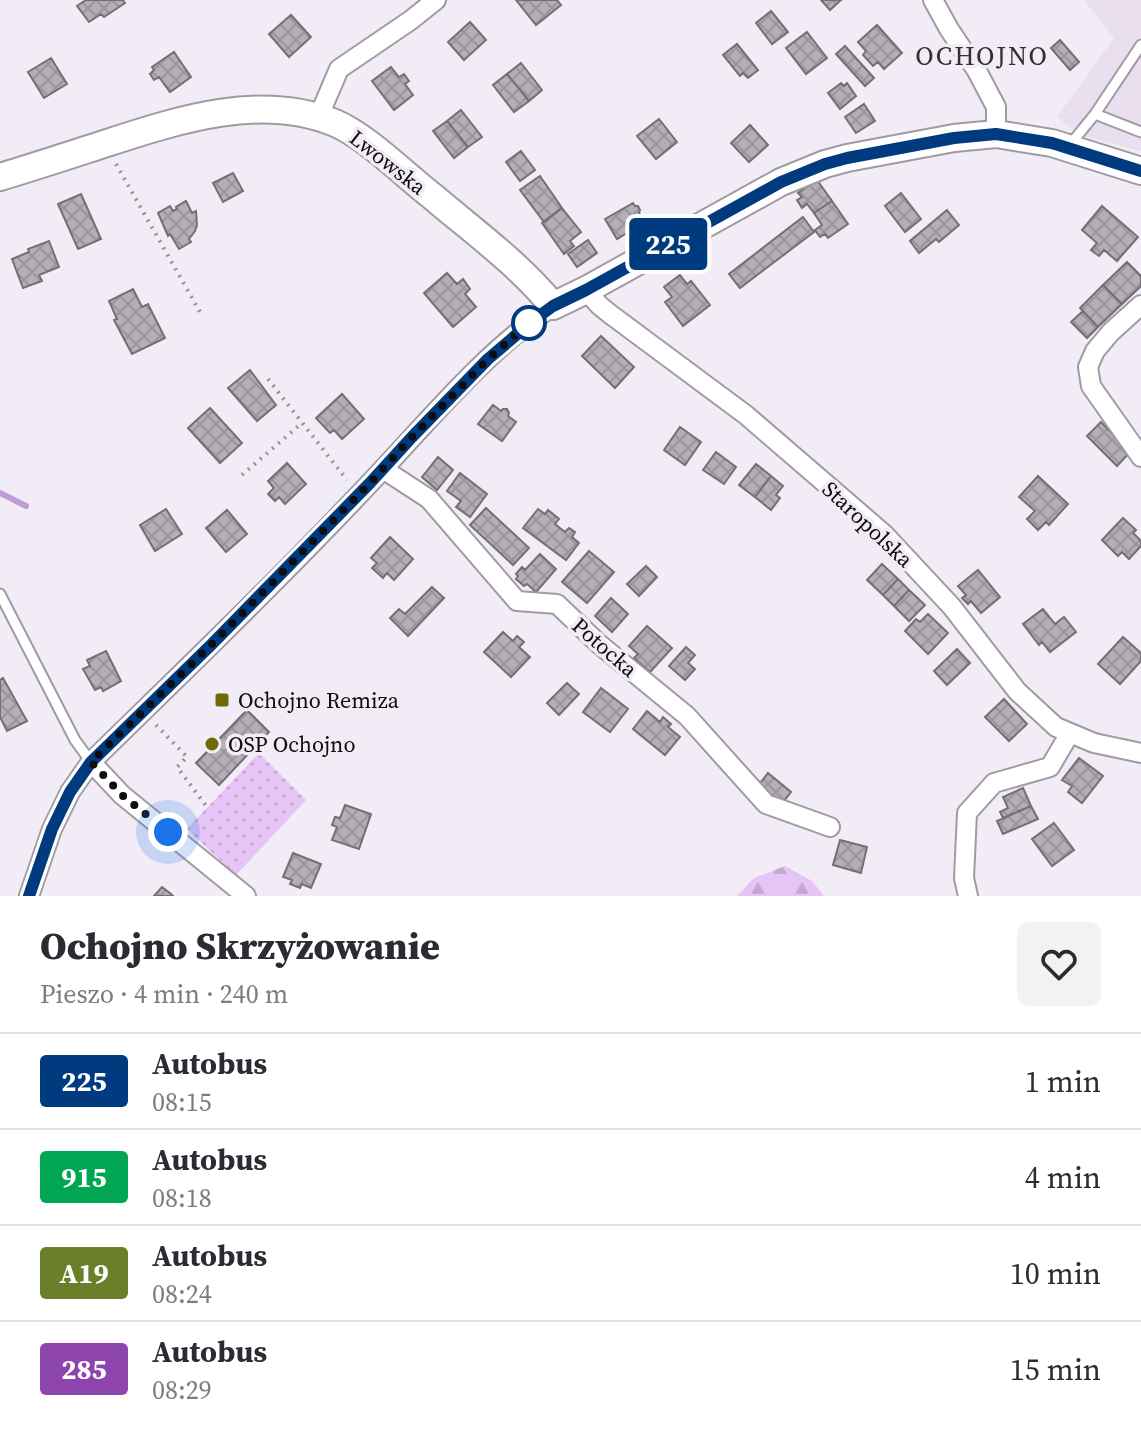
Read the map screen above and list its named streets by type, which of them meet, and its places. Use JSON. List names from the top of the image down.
{
  "streets": {
    "street": ["Lwowska", "Staropolska", "Potocka"]
  },
  "districts": ["OCHOJNO"],
  "places": {
    "transit": ["Ochojno Remiza"],
    "other": ["OSP Ochojno"]
  },
  "lines": ["bus line 225"],
  "page": {
    "on_map": "225",
    "heading": ["Ochojno Skrzyżowanie", "Pieszo · 4 min · 240 m"],
    "list": [
      {
        "mark": "225",
        "name": "Autobus",
        "note": "08:15",
        "value": "1 min"
      },
      {
        "mark": "915",
        "name": "Autobus",
        "note": "08:18",
        "value": "4 min"
      },
      {
        "mark": "A19",
        "name": "Autobus",
        "note": "08:24",
        "value": "10 min"
      },
      {
        "mark": "285",
        "name": "Autobus",
        "note": "08:29",
        "value": "15 min"
      }
    ]
  }
}
